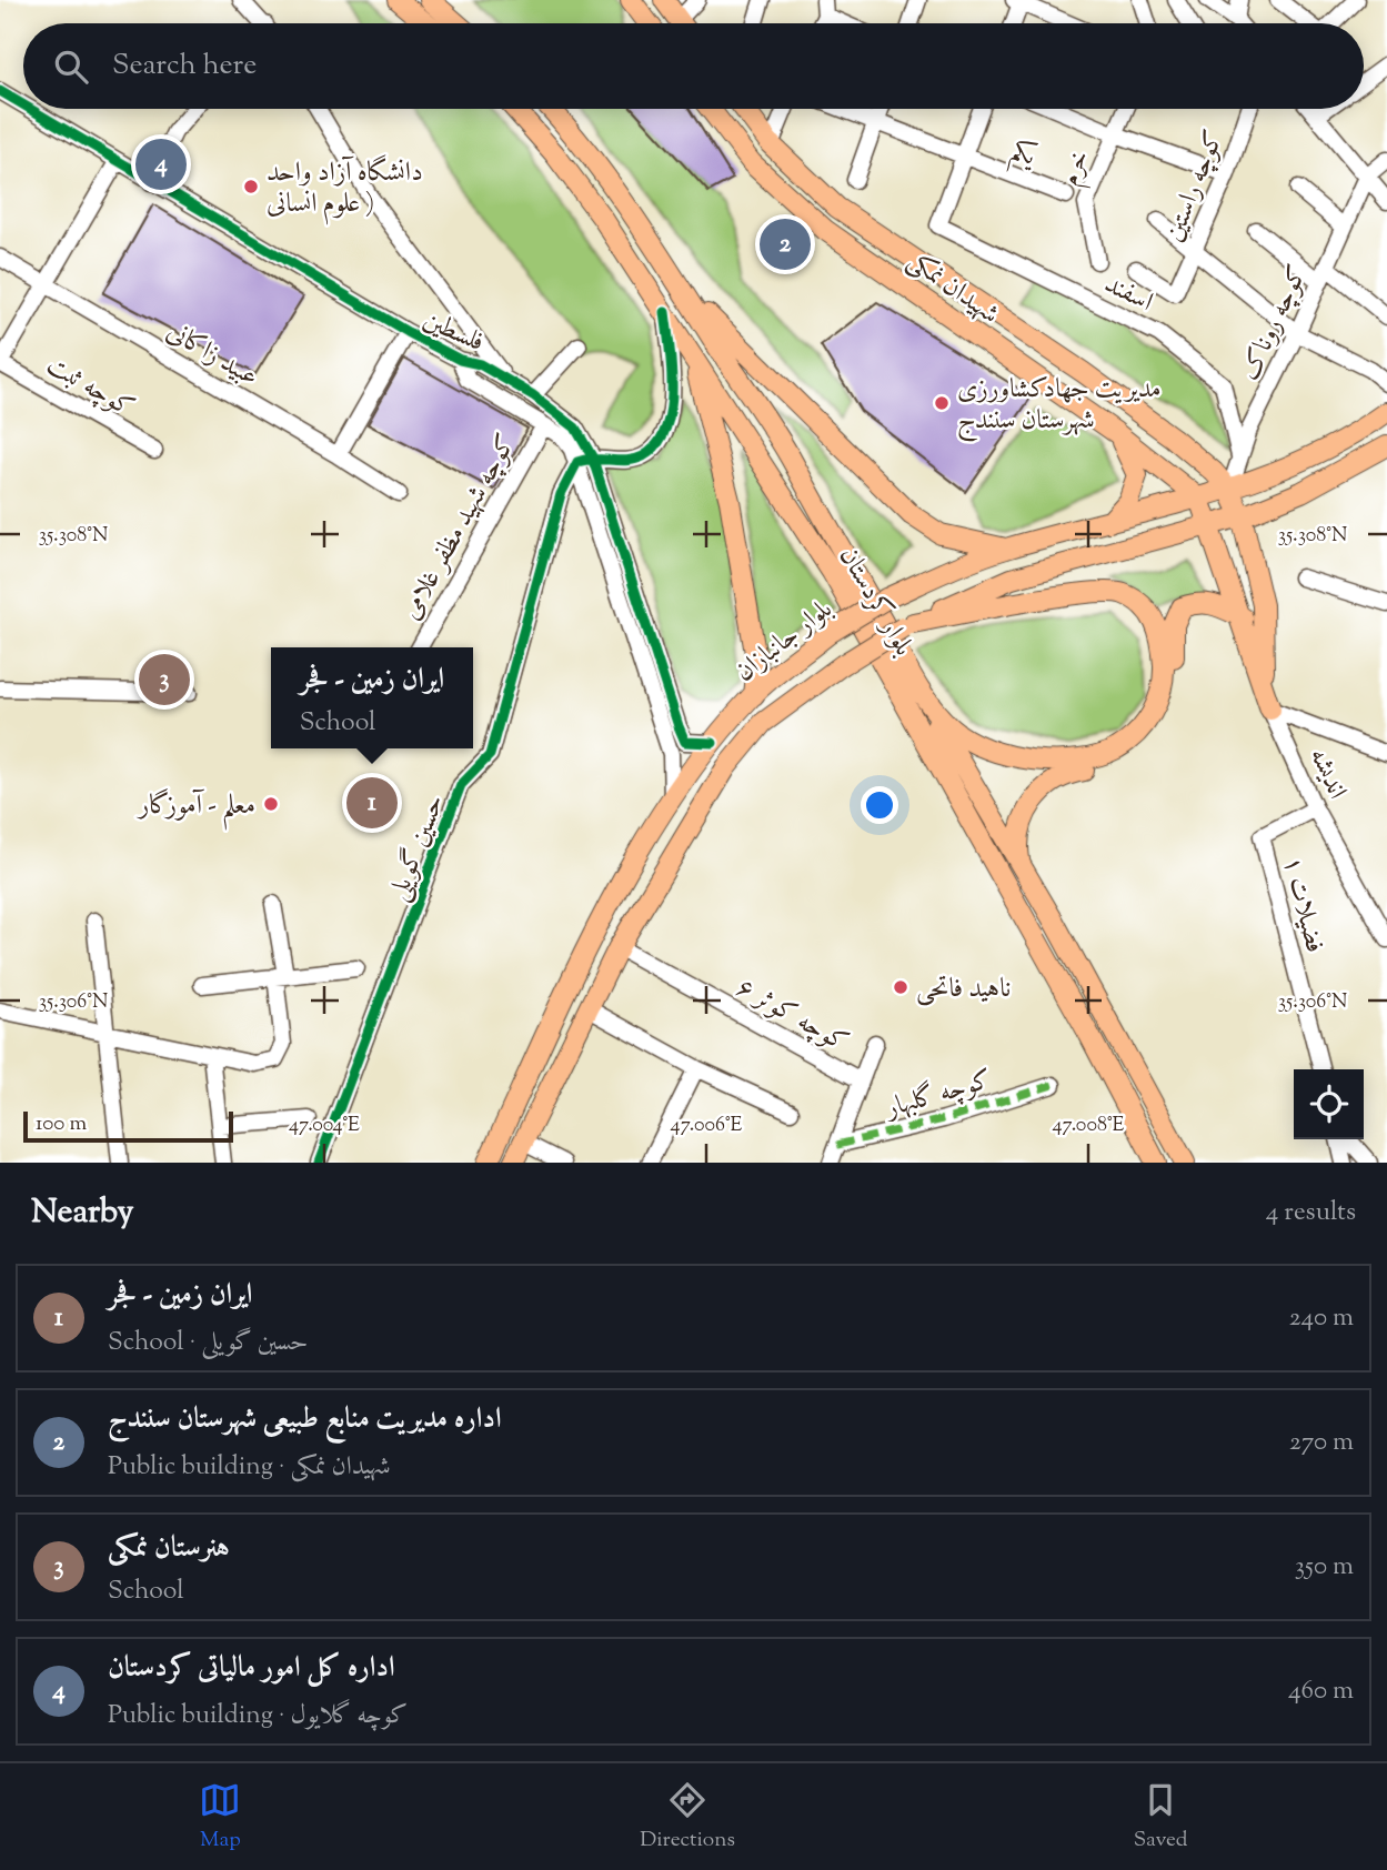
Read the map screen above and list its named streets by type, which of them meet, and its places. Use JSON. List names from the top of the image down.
{
  "streets": {
    "main road": [
      "شهیدان نمکی",
      "بلوار کردستان",
      "بلوار جانبازان",
      "اندیشه"
    ],
    "street": [
      "یکم",
      "خرم",
      "کوچه راستین",
      "اسفند",
      "کوچه روناک",
      "فلسطین",
      "عبید زاکانی",
      "کوچه ثبت",
      "کوچه شهید مظفر غلامی",
      "حسین گویلی",
      "فضیلات ۱",
      "کوچه کوثر ۶",
      "کوچه گلبهار"
    ]
  },
  "crossings": [
    ["یکم", "اسفند"],
    ["شهیدان نمکی", "کوچه روناک"],
    ["شهیدان نمکی", "بلوار جانبازان"],
    ["شهیدان نمکی", "اندیشه"],
    ["اسفند", "کوچه روناک"],
    ["کوچه روناک", "بلوار جانبازان"],
    ["کوچه روناک", "اندیشه"],
    ["فلسطین", "کوچه ثبت"],
    ["فلسطین", "کوچه شهید مظفر غلامی"],
    ["فلسطین", "بلوار جانبازان"],
    ["فلسطین", "حسین گویلی"],
    ["عبید زاکانی", "کوچه ثبت"],
    ["بلوار کردستان", "بلوار جانبازان"],
    ["بلوار جانبازان", "اندیشه"],
    ["بلوار جانبازان", "کوچه کوثر ۶"],
    ["اندیشه", "فضیلات ۱"]
  ],
  "places": [
    "دانشگاه آزاد واحد علوم انسانی )",
    "مدیریت جهادکشاورزی شهرستان سنندج",
    "معلم - آموزگار",
    "ناهید فاتحی"
  ],
  "scale_bar": "100 m",
  "page": {
    "search": "Search here",
    "pins": [
      "4",
      "2",
      "3",
      "1"
    ],
    "popup": ["ایران زمین - فجر", "School"],
    "scale": "100 m",
    "heading": ["Nearby", "4 results"],
    "list": [
      {
        "mark": "1",
        "name": "ایران زمین - فجر",
        "note": "School · حسین گویلی",
        "value": "240 m"
      },
      {
        "mark": "2",
        "name": "اداره مدیریت منابع طبیعی شهرستان سنندج",
        "note": "Public building · شهیدان نمکی",
        "value": "270 m"
      },
      {
        "mark": "3",
        "name": "هنرستان نمکی",
        "note": "School",
        "value": "350 m"
      },
      {
        "mark": "4",
        "name": "اداره کل امور مالیاتی کردستان",
        "note": "Public building · کوچه گلایول",
        "value": "460 m"
      }
    ],
    "nav": ["Map", "Directions", "Saved"]
  },
  "coordinates": [
    "35.308°N",
    "35.306°N",
    "47.004°E",
    "47.006°E",
    "47.008°E"
  ]
}
